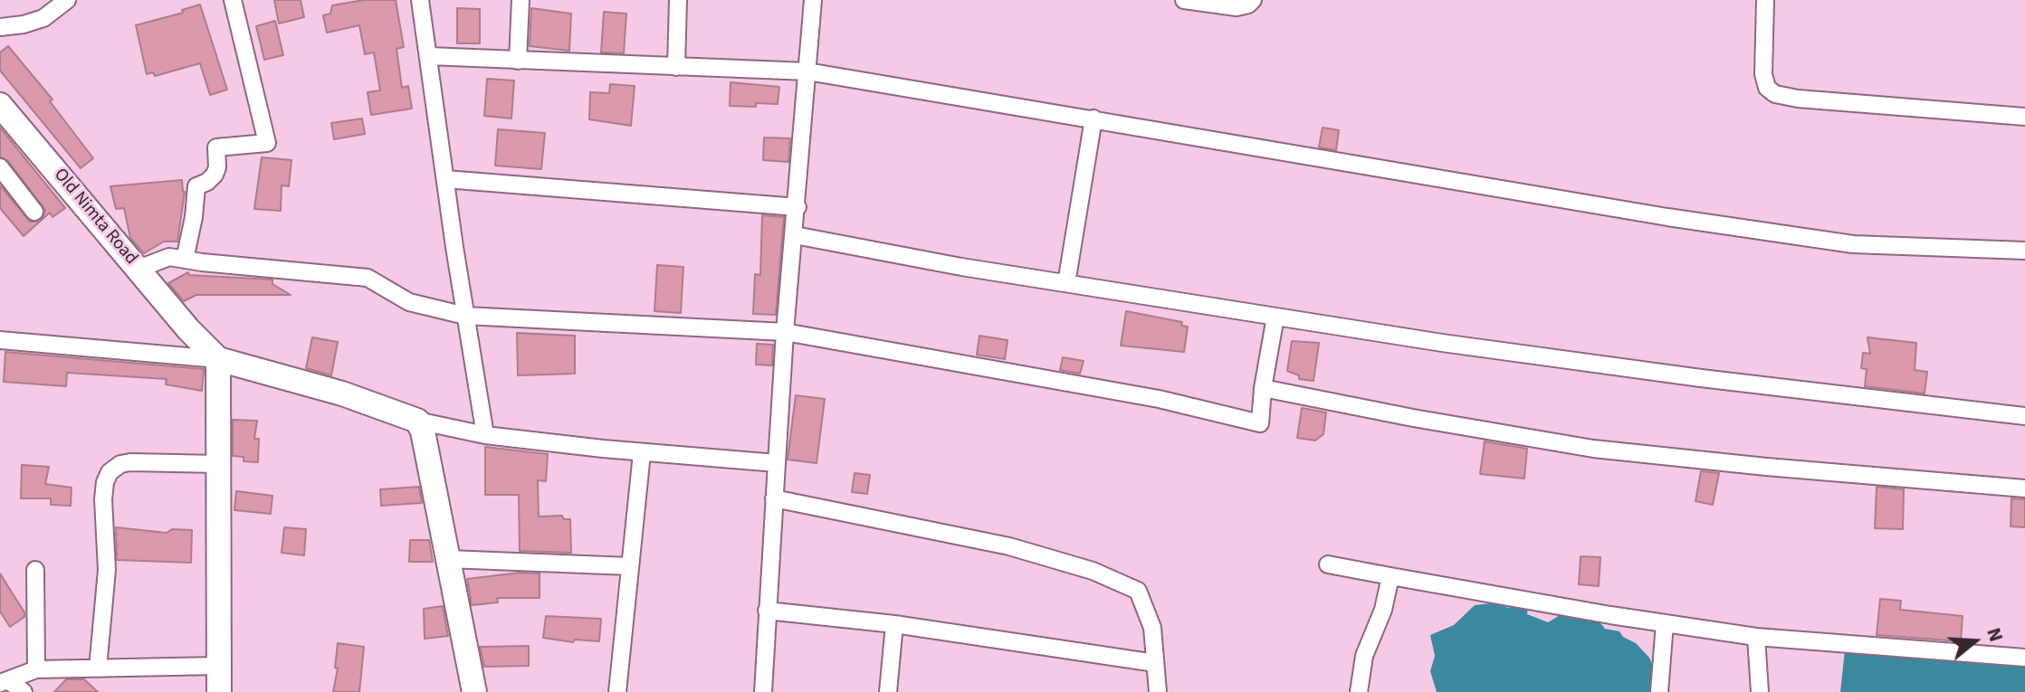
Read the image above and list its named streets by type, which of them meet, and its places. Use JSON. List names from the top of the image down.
{
  "streets": {
    "street": ["Old Nimta Road"]
  },
  "north": "right"
}
